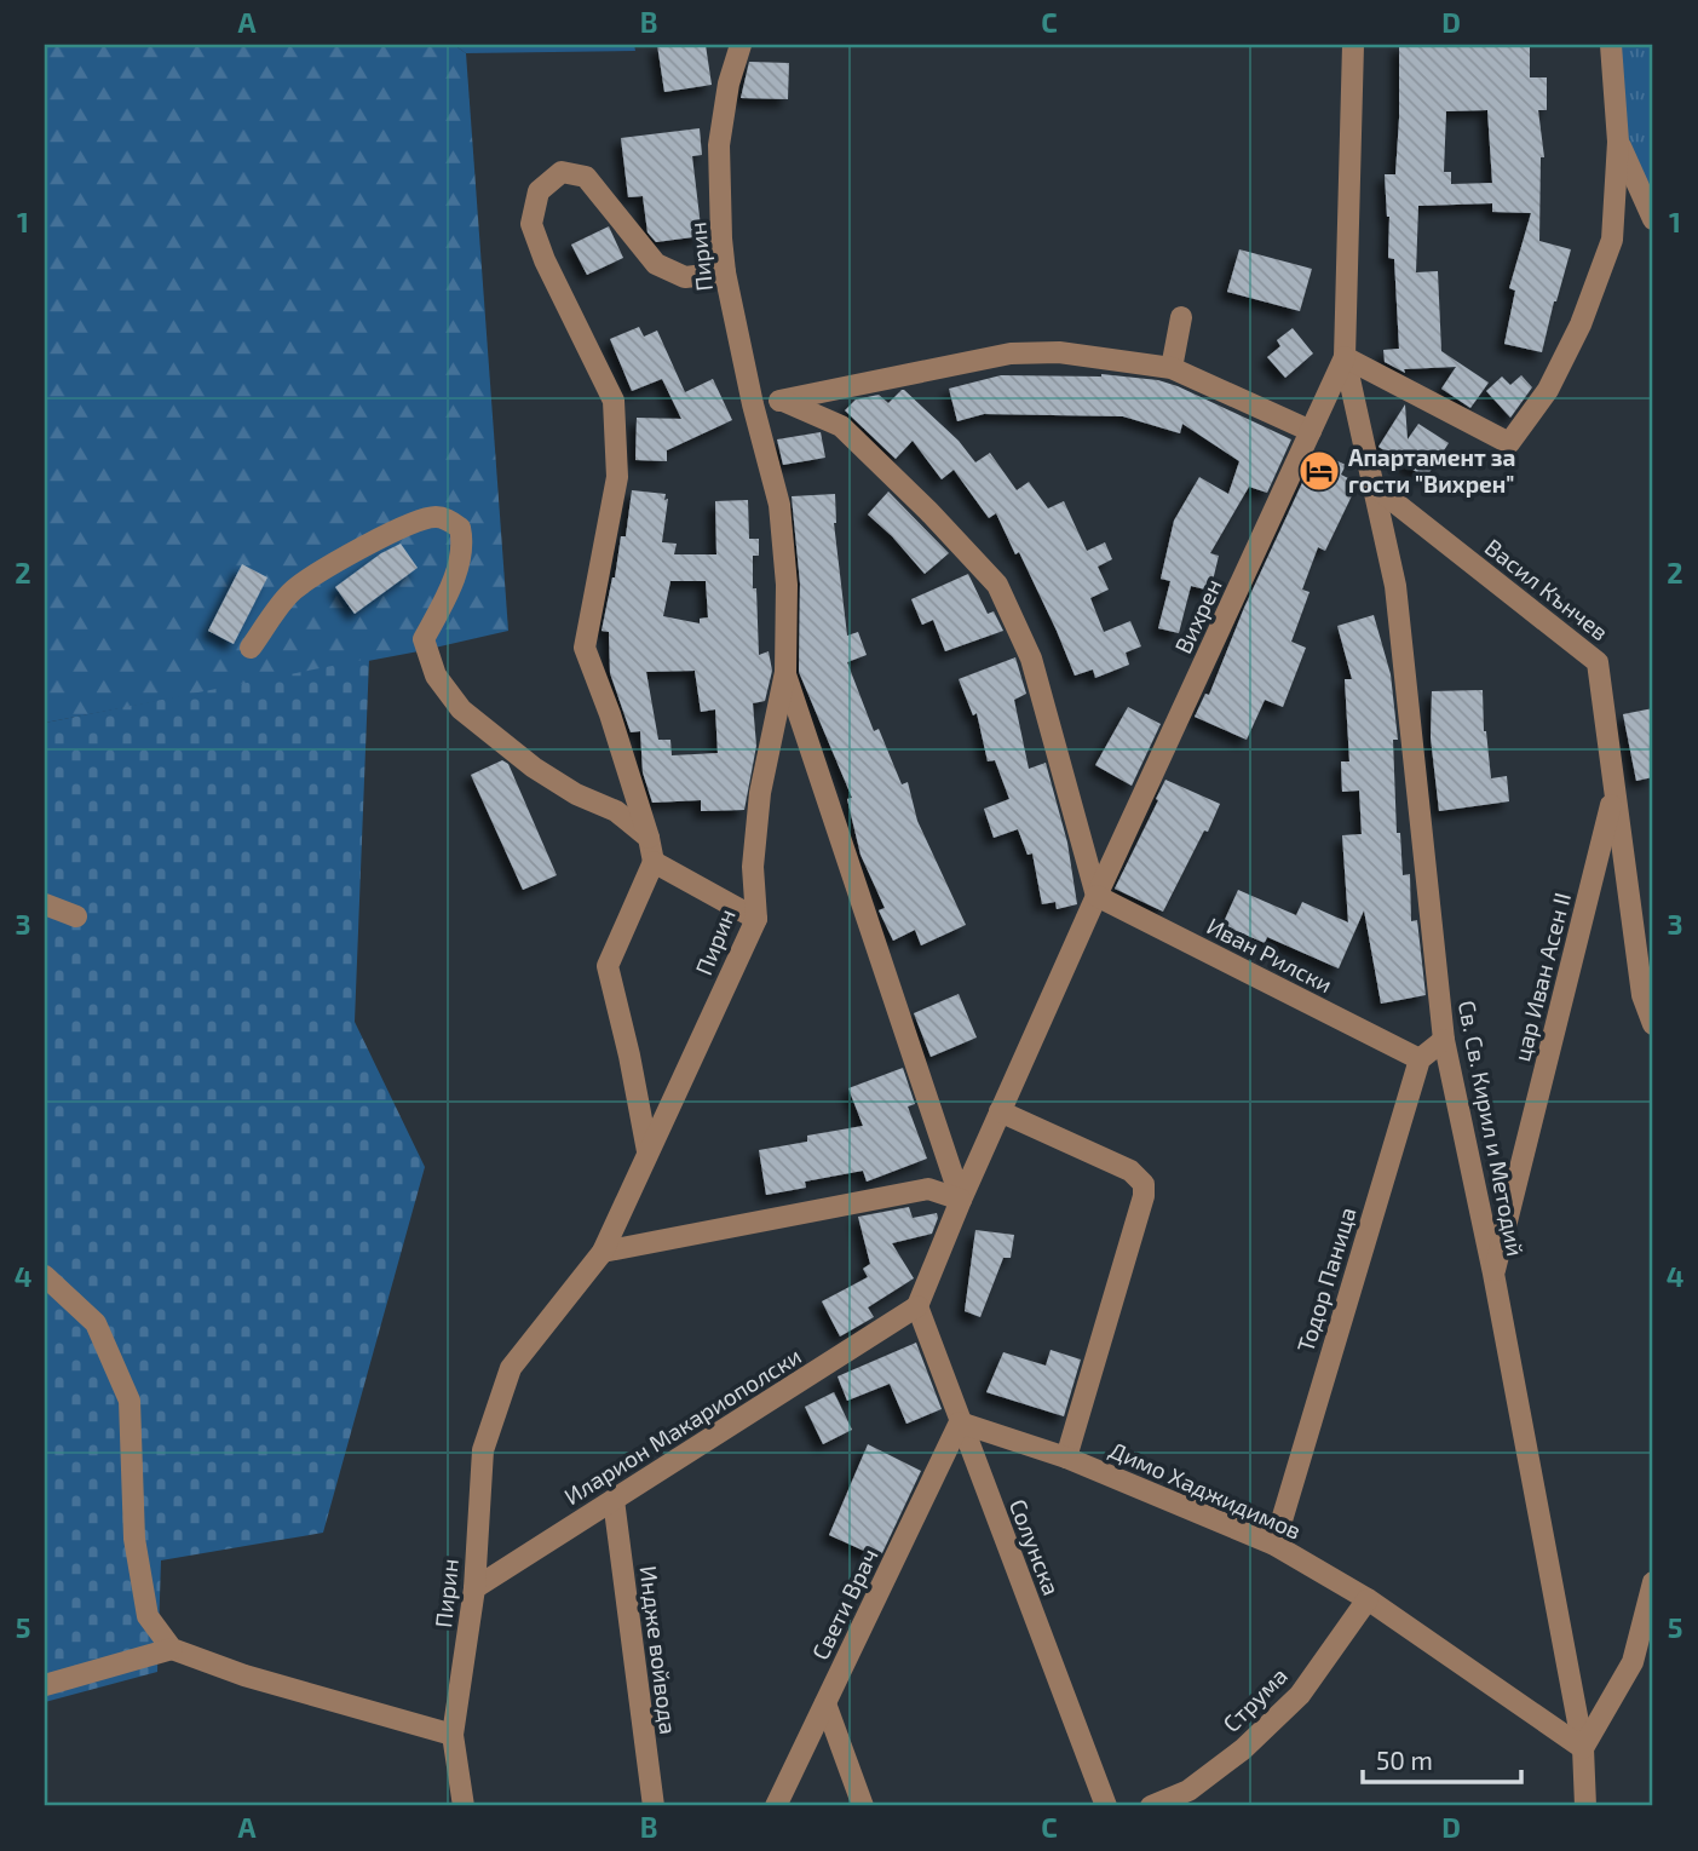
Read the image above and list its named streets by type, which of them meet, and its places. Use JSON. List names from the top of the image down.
{
  "streets": {
    "street": [
      "Пирин",
      "Васил Кънчев",
      "Вихрен",
      "Иван Рилски",
      "цар Иван Асен II",
      "Св. Св. Кирил и Методий",
      "Тодор Паница",
      "Иларион Макариополски",
      "Димо Хаджидимов",
      "Солунска",
      "Свети Врач",
      "Индже войвода",
      "Струма"
    ]
  },
  "crossings": [
    ["Пирин", "Иларион Макариополски"],
    ["Васил Кънчев", "цар Иван Асен II"],
    ["Васил Кънчев", "Св. Св. Кирил и Методий"],
    ["Вихрен", "Иван Рилски"],
    ["Вихрен", "Св. Св. Кирил и Методий"],
    ["Вихрен", "Иларион Макариополски"],
    ["Вихрен", "Солунска"],
    ["Иван Рилски", "Тодор Паница"],
    ["цар Иван Асен II", "Св. Св. Кирил и Методий"],
    ["Св. Св. Кирил и Методий", "Димо Хаджидимов"],
    ["Тодор Паница", "Димо Хаджидимов"],
    ["Иларион Макариополски", "Солунска"],
    ["Иларион Макариополски", "Индже войвода"],
    ["Димо Хаджидимов", "Солунска"],
    ["Димо Хаджидимов", "Свети Врач"],
    ["Димо Хаджидимов", "Струма"],
    ["Солунска", "Свети Врач"]
  ],
  "places": {
    "hotel": ["Апартамент за гости \"Вихрен\""]
  },
  "scale_bar": "50 m",
  "grid": {
    "columns": [
      "A",
      "B",
      "C",
      "D"
    ],
    "rows": [
      "1",
      "2",
      "3",
      "4",
      "5"
    ]
  }
}
